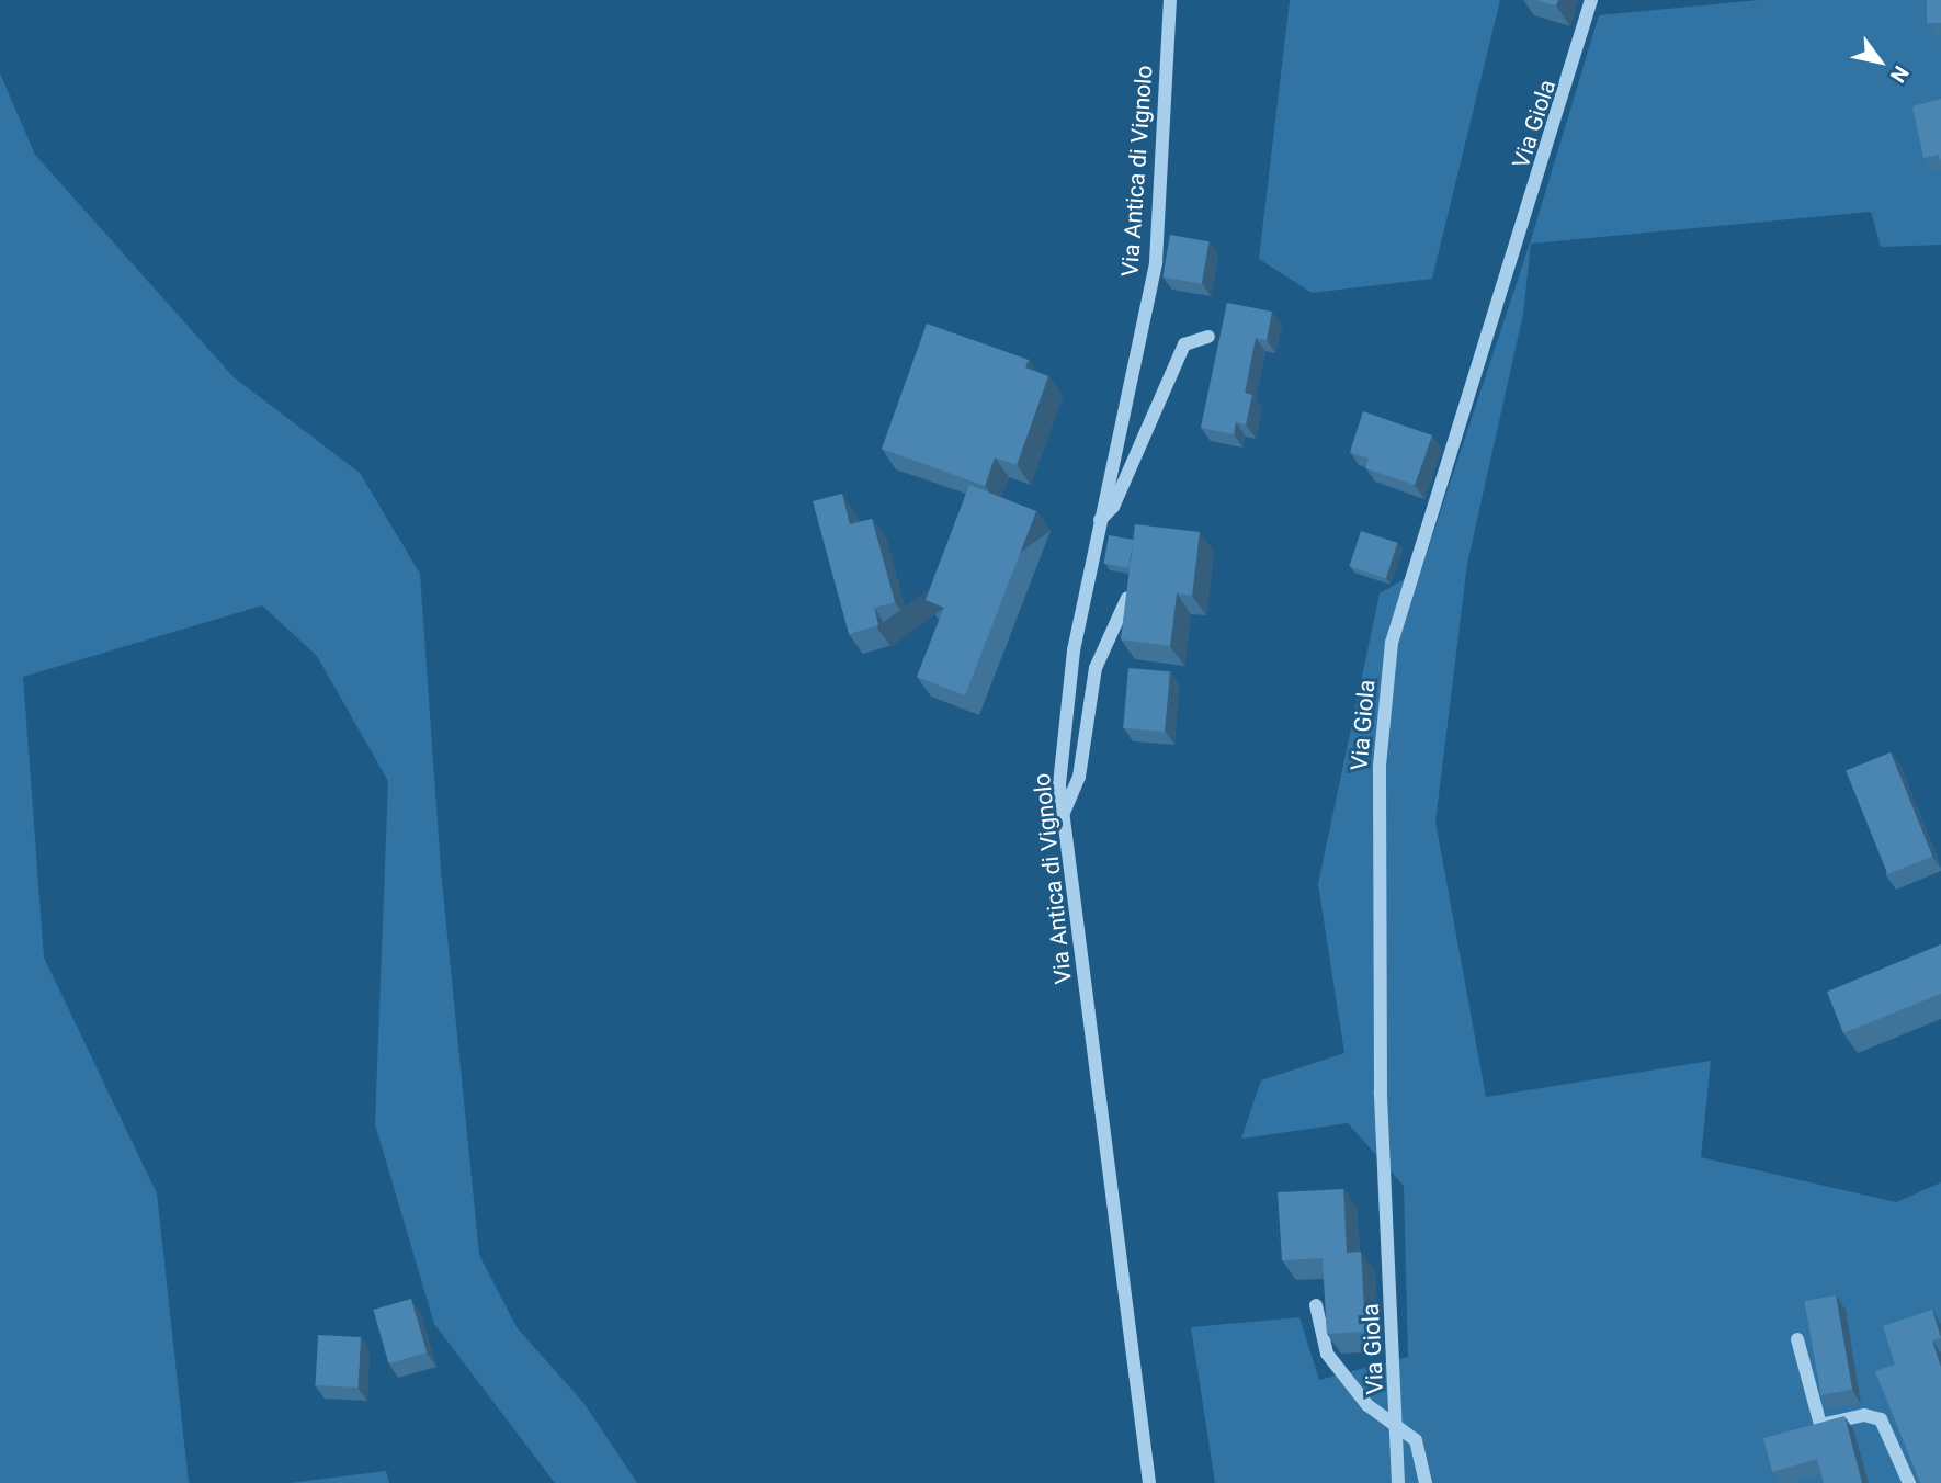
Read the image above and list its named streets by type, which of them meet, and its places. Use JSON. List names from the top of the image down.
{
  "streets": {
    "street": ["Via Giola", "Via Antica di Vignolo"]
  },
  "north": "bottom right"
}
